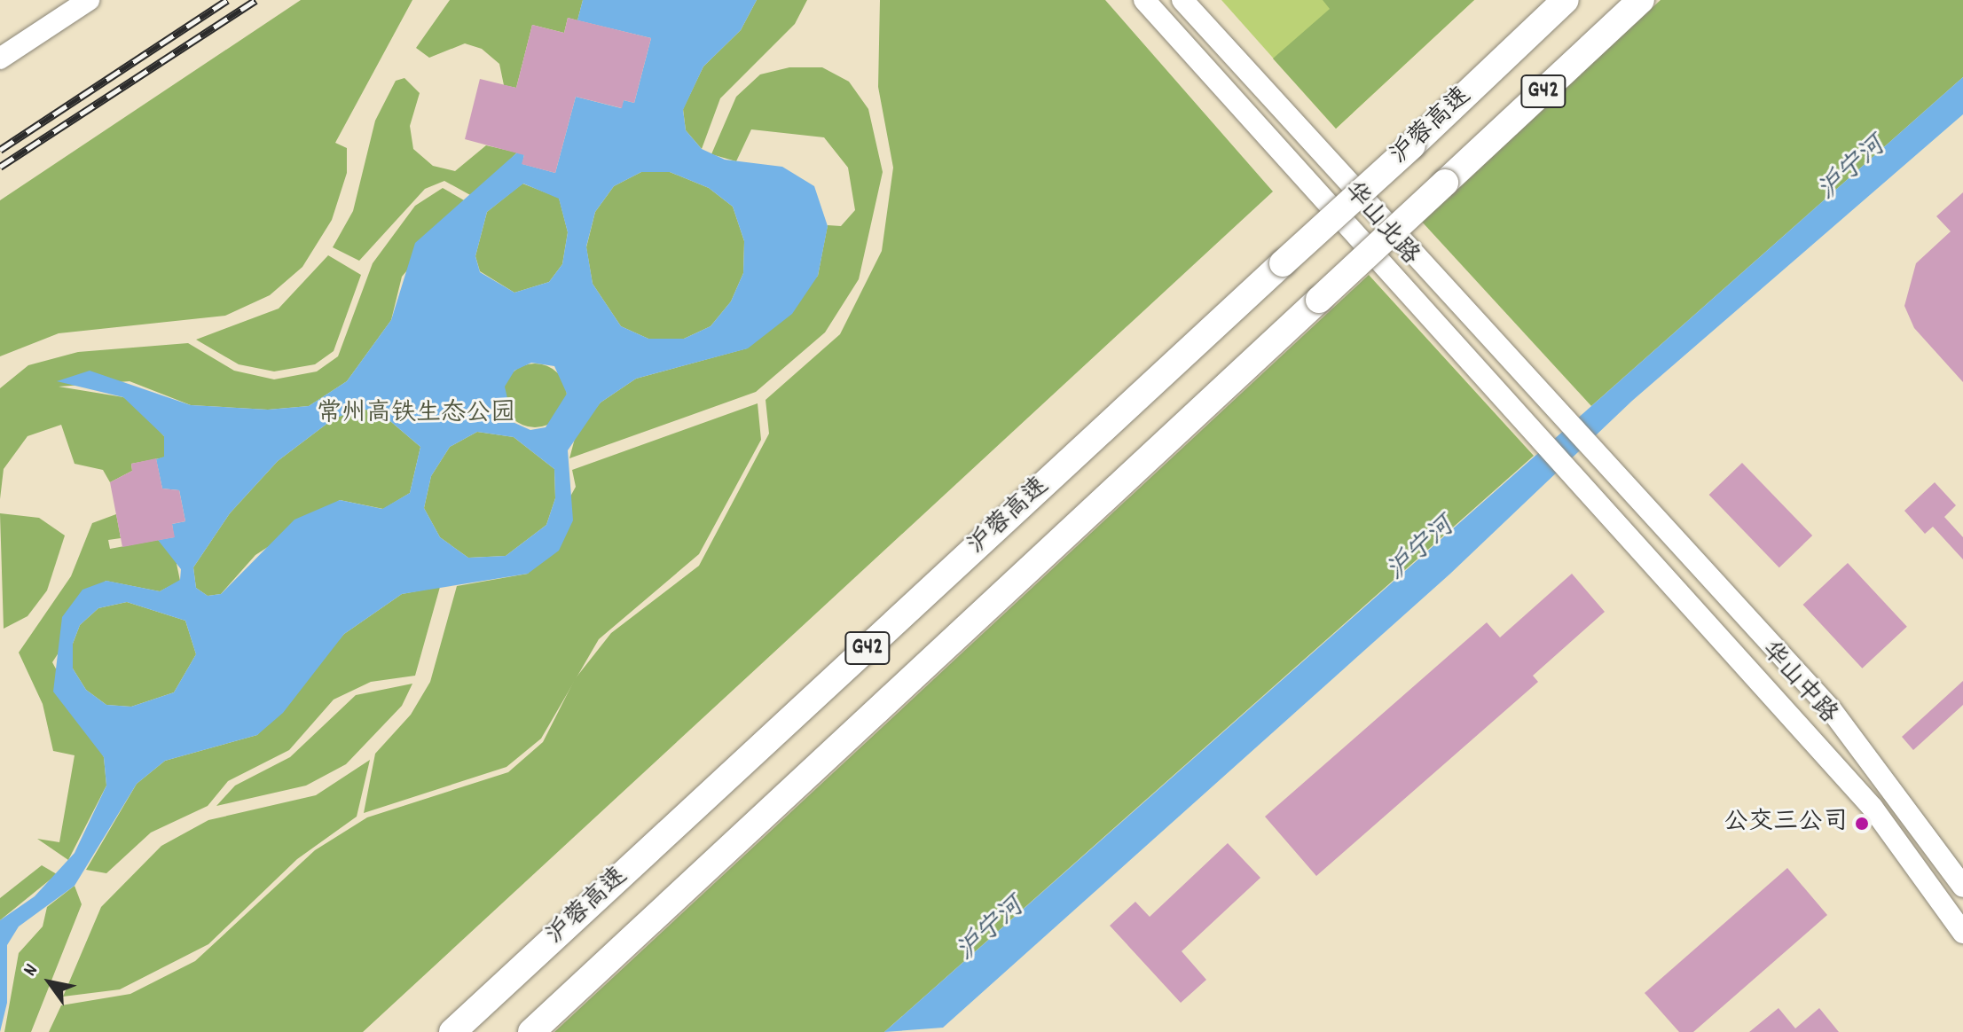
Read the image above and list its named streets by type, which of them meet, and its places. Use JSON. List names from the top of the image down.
{
  "streets": {
    "highway": ["G42", "沪蓉高速"],
    "main road": ["华山北路", "华山中路"]
  },
  "crossings": [
    ["华山北路", "华山中路"]
  ],
  "water": ["沪宁河"],
  "parks": ["常州高铁生态公园"],
  "places": ["公交三公司"],
  "north": "top left"
}
